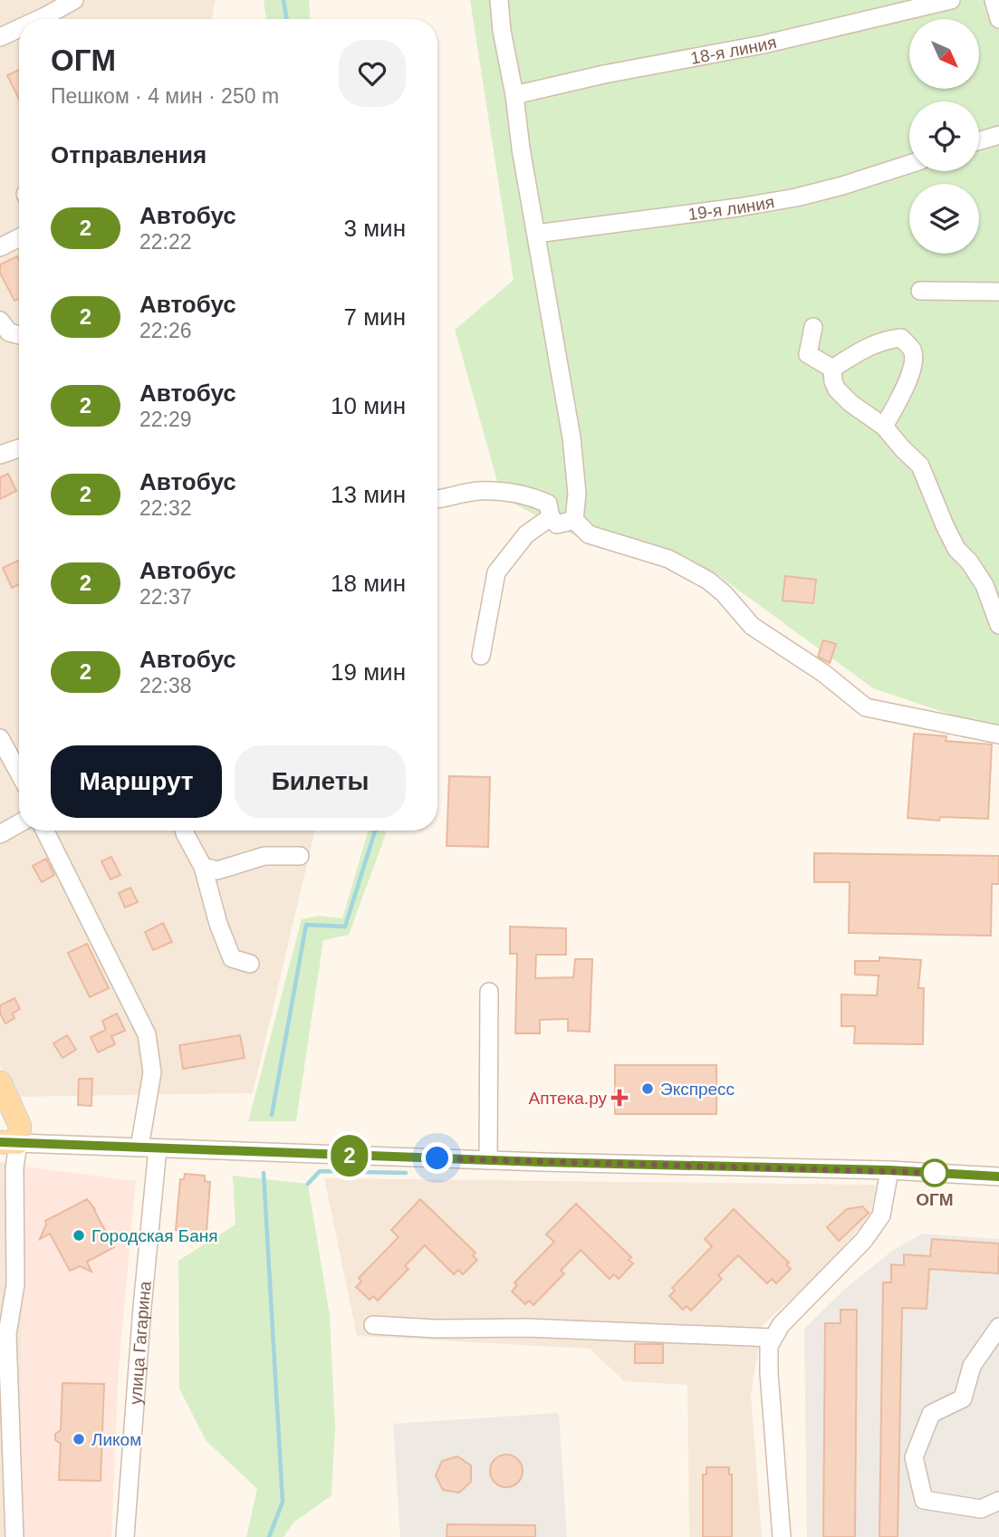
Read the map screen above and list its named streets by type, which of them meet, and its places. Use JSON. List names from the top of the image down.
{
  "streets": {
    "street": ["18-я линия", "19-я линия", "улица Гагарина"]
  },
  "places": {
    "other": [
      "Экспресс",
      "ОГМ",
      "Городская Баня",
      "Ликом"
    ],
    "health": ["Аптека.ру"]
  },
  "lines": ["bus line 2"],
  "north": "bottom right",
  "page": {
    "on_map": "2",
    "heading": [
      ["ОГМ", "Пешком · 4 мин · 250 m"],
      "Отправления"
    ],
    "list": [
      {
        "mark": "2",
        "name": "Автобус",
        "note": "22:22",
        "value": "3 мин"
      },
      {
        "mark": "2",
        "name": "Автобус",
        "note": "22:26",
        "value": "7 мин"
      },
      {
        "mark": "2",
        "name": "Автобус",
        "note": "22:29",
        "value": "10 мин"
      },
      {
        "mark": "2",
        "name": "Автобус",
        "note": "22:32",
        "value": "13 мин"
      },
      {
        "mark": "2",
        "name": "Автобус",
        "note": "22:37",
        "value": "18 мин"
      },
      {
        "mark": "2",
        "name": "Автобус",
        "note": "22:38",
        "value": "19 мин"
      }
    ],
    "buttons": ["Маршрут", "Билеты"]
  }
}
